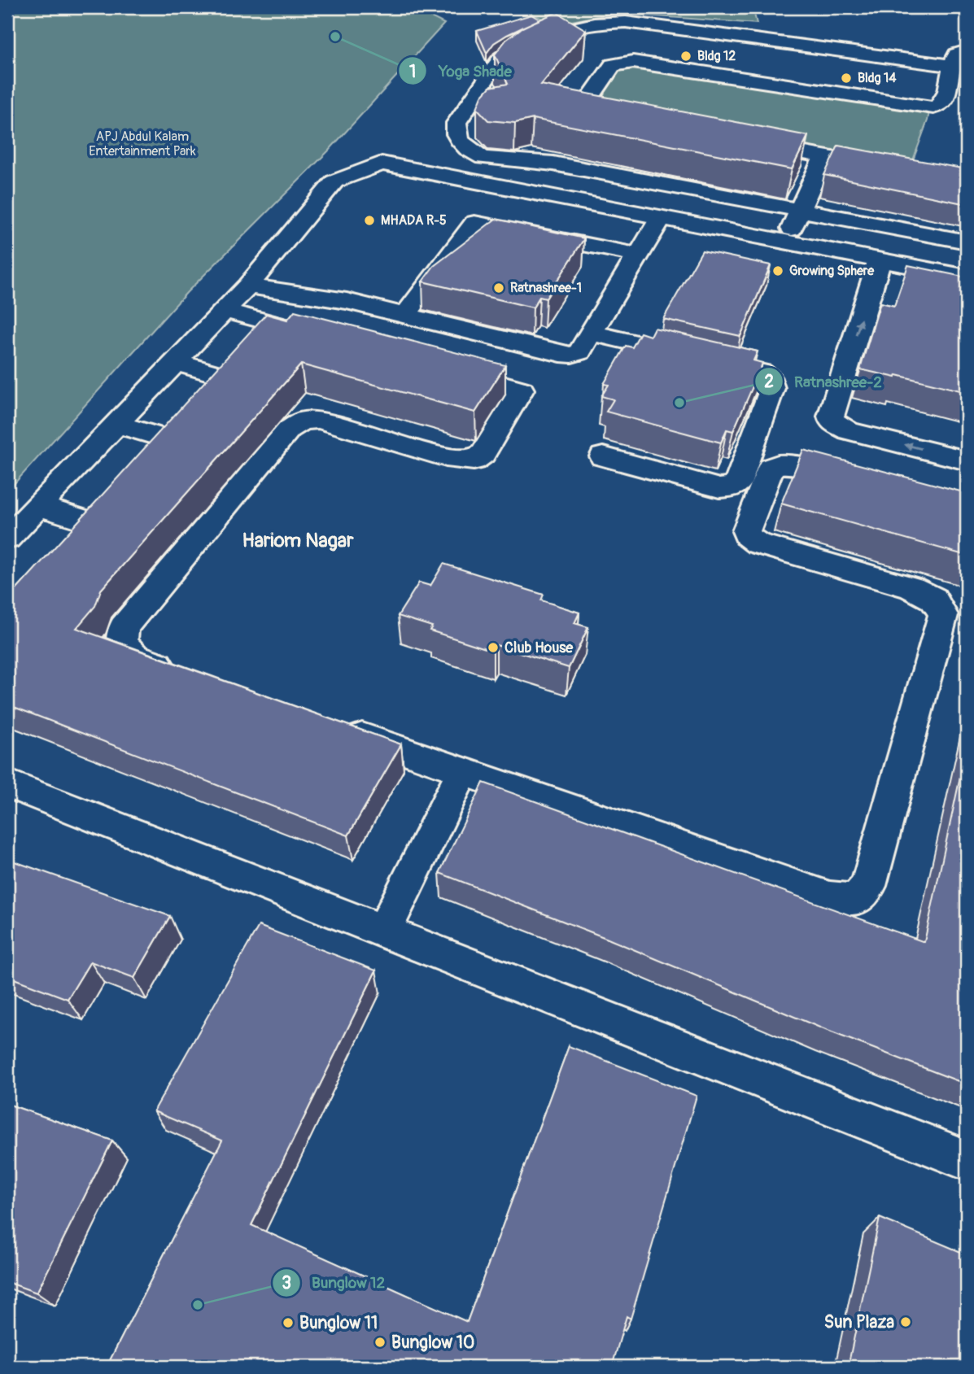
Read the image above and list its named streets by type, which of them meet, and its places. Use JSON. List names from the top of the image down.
{
  "districts": ["Hariom Nagar"],
  "parks": ["APJ Abdul Kalam Entertainment Park"],
  "places": [
    "Yoga Shade",
    "Bldg 12",
    "Bldg 14",
    "MHADA R-5",
    "Growing Sphere",
    "Ratnashree-1",
    "Ratnashree-2",
    "Club House",
    "Bunglow 12",
    "Sun Plaza",
    "Bunglow 11",
    "Bunglow 10"
  ]
}
